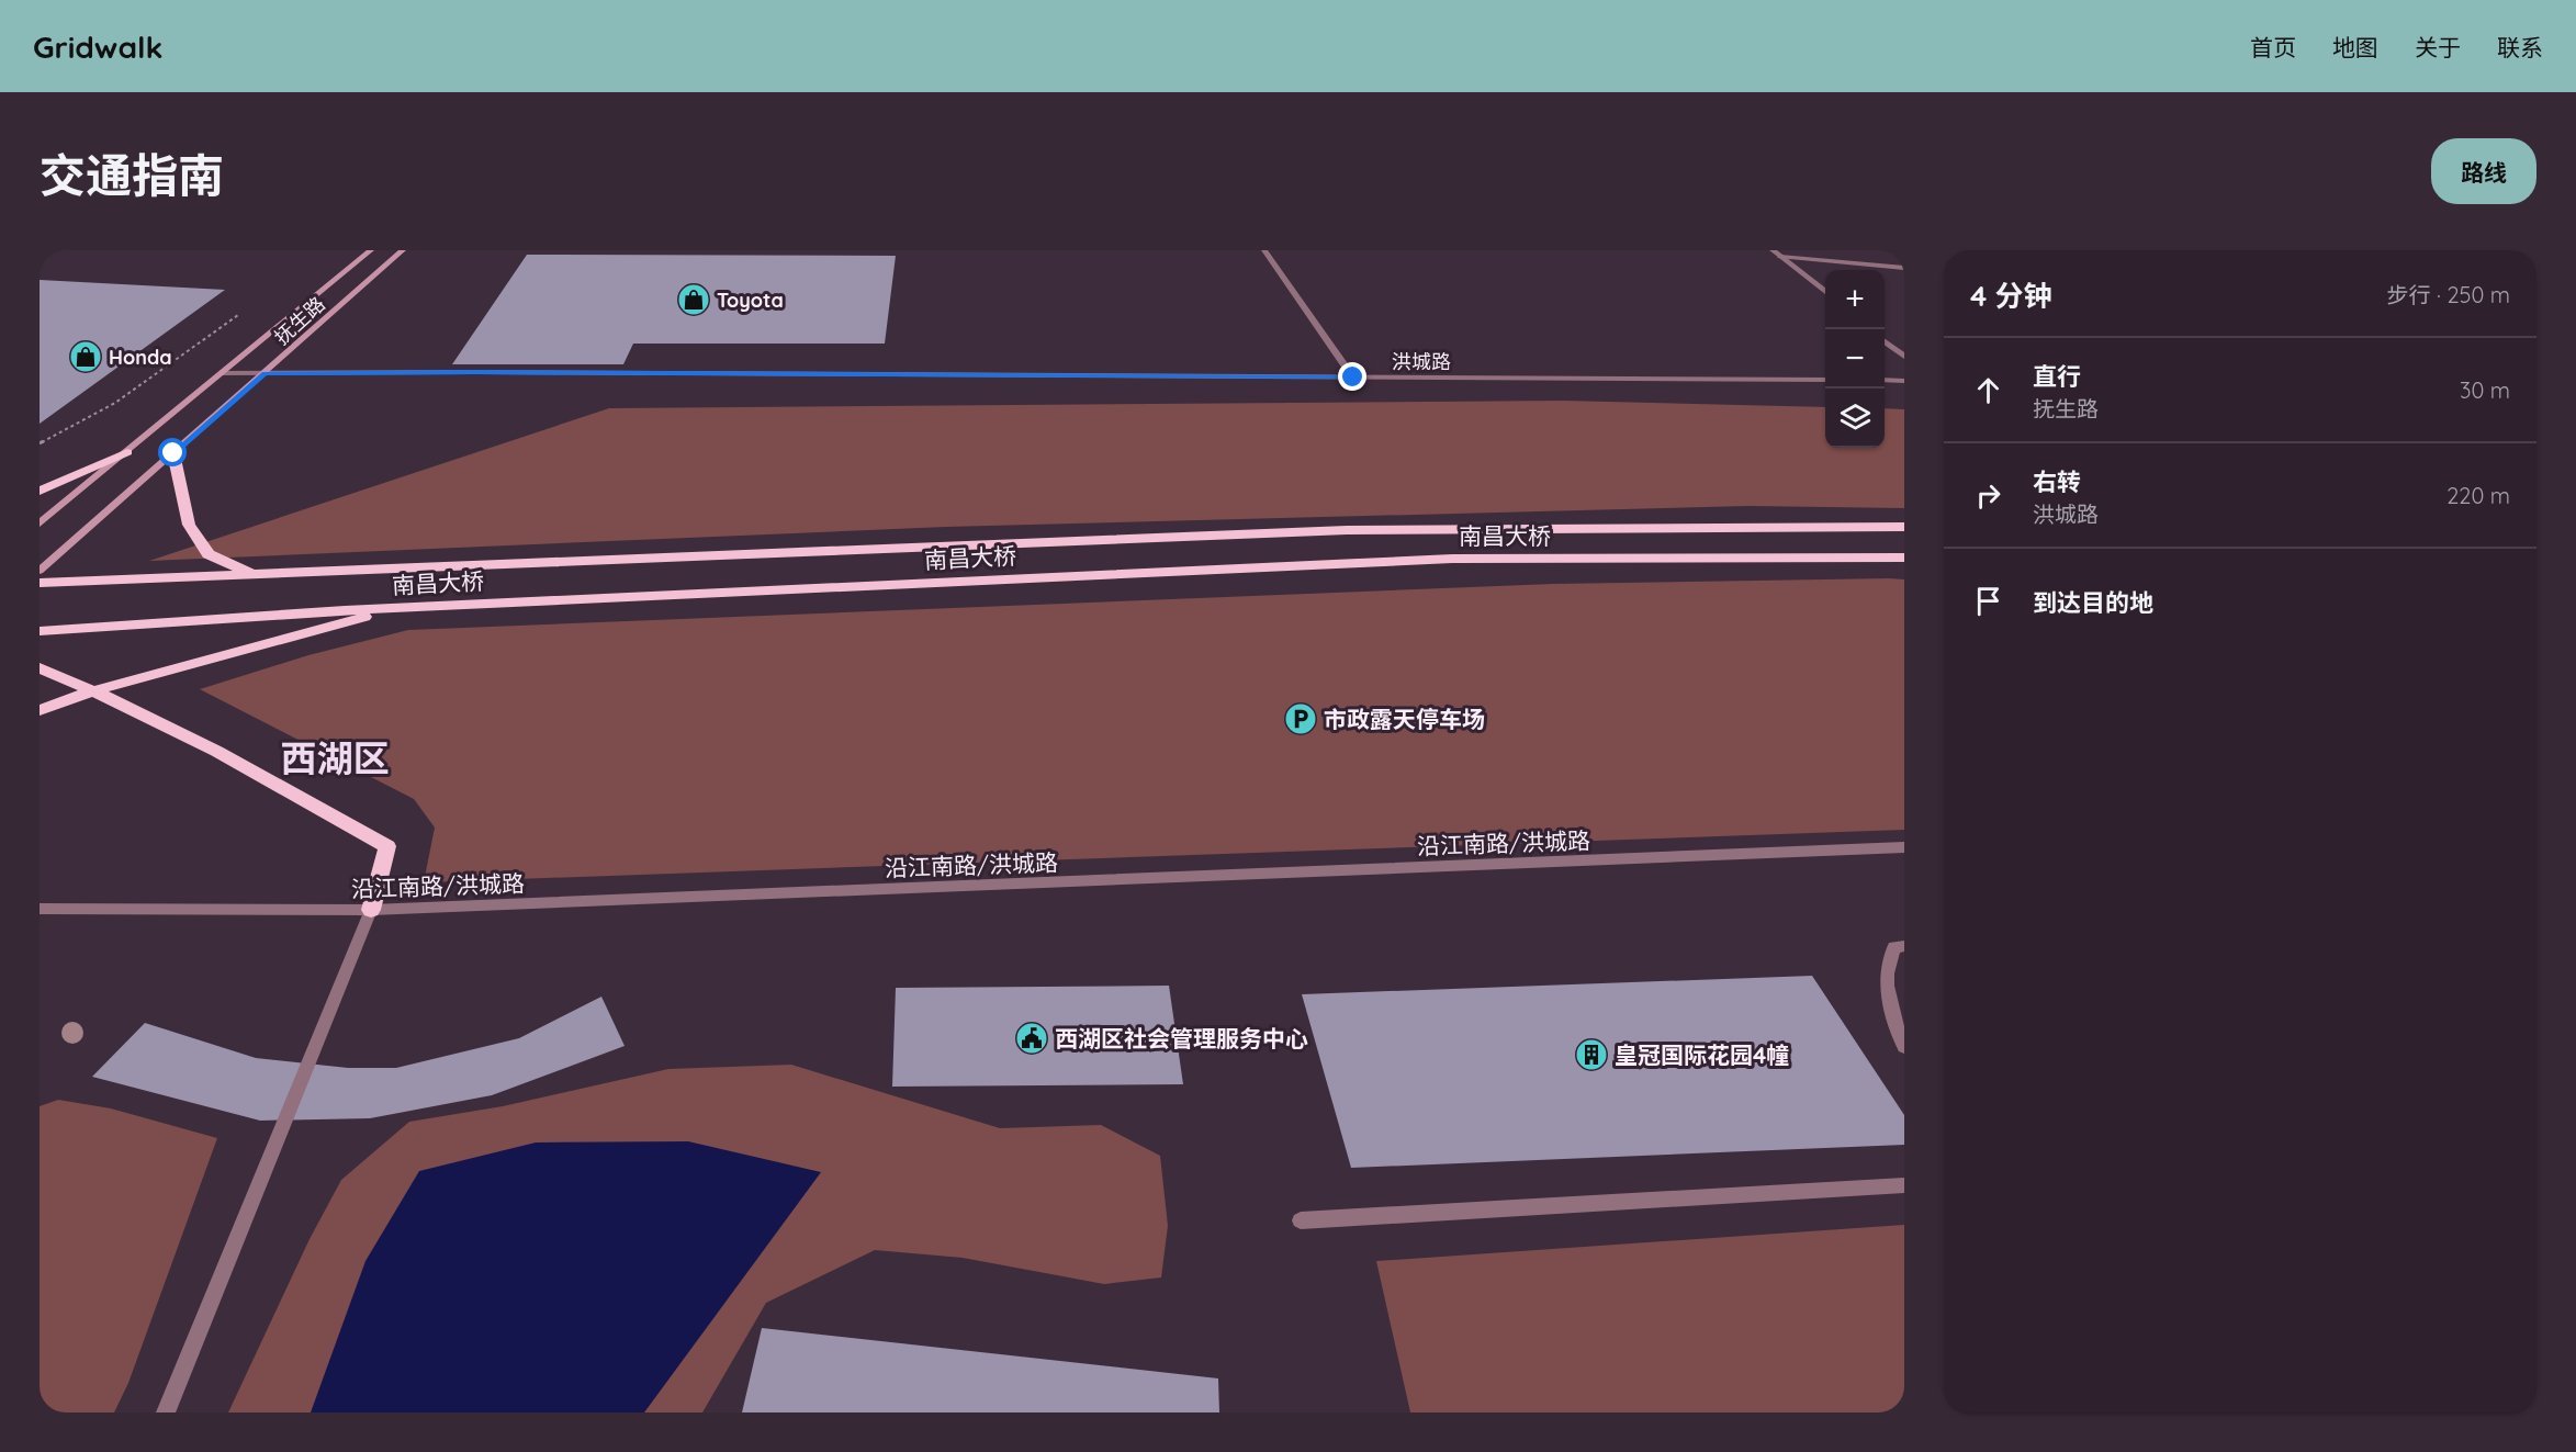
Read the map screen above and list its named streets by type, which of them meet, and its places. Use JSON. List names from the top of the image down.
{
  "streets": {
    "highway": ["南昌大桥"],
    "main road": ["抚生路"],
    "street": ["洪城路", "沿江南路/洪城路"]
  },
  "crossings": [
    ["抚生路", "洪城路"]
  ],
  "districts": ["西湖区"],
  "places": {
    "shop": ["Toyota", "Honda"],
    "parking": ["市政露天停车场"],
    "public building": ["西湖区社会管理服务中心"],
    "building": ["皇冠国际花园4幢"]
  },
  "page": {
    "header": "Gridwalk",
    "nav": [
      "首页",
      "地图",
      "关于",
      "联系"
    ],
    "title": "交通指南",
    "buttons": "路线",
    "heading": ["4 分钟", "步行 · 250 m"],
    "map_buttons": ["+", "−"],
    "list": [
      ["直行", "抚生路", "30 m"],
      ["右转", "洪城路", "220 m"],
      "到达目的地"
    ]
  }
}
